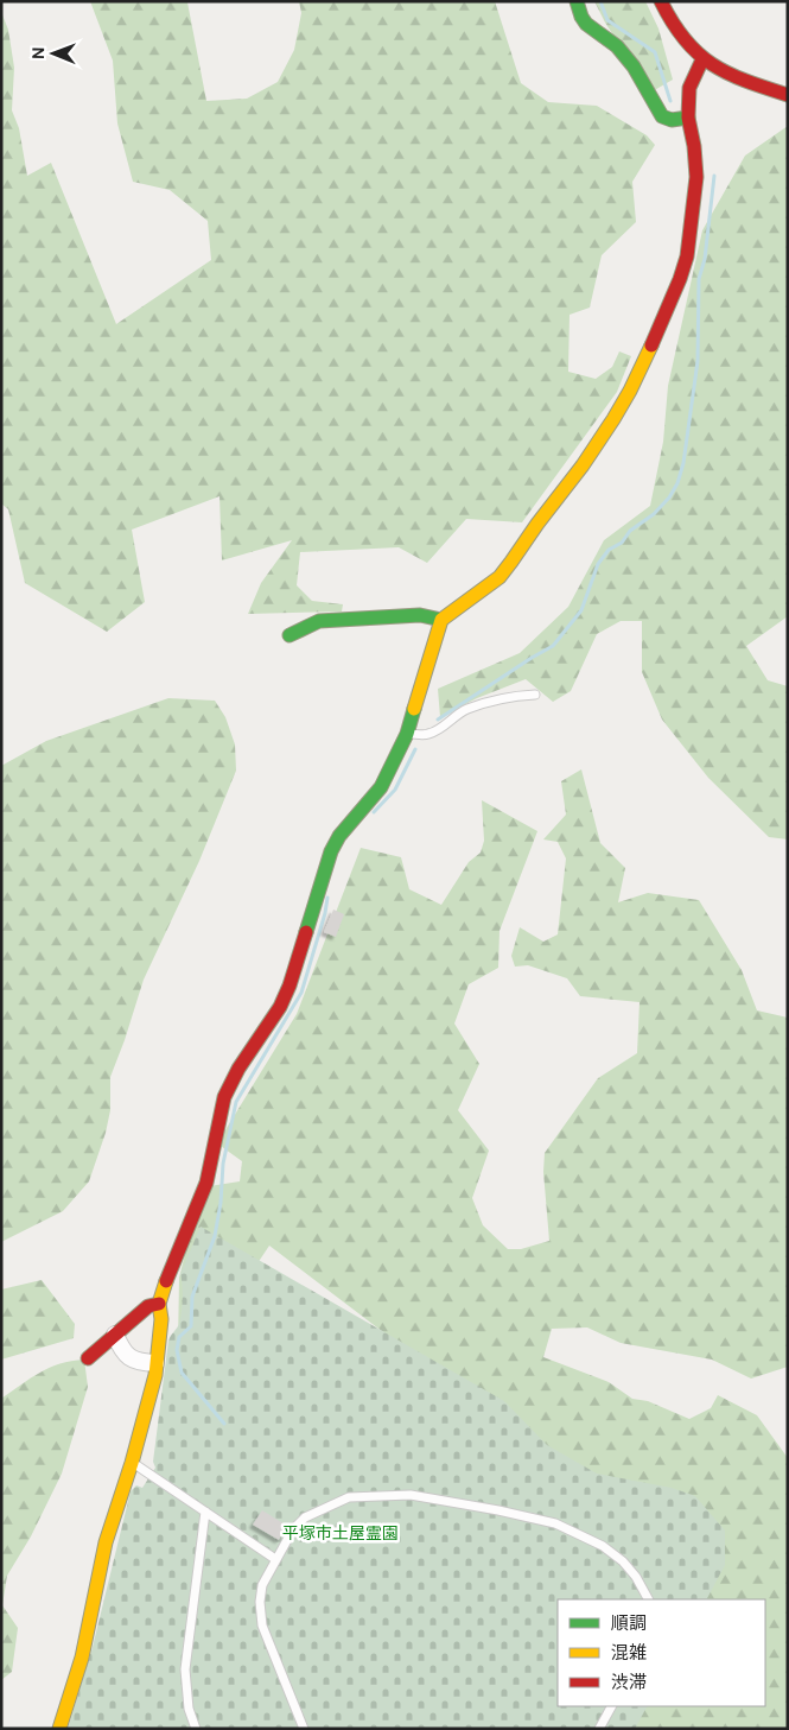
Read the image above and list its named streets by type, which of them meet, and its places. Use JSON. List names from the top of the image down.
{
  "parks": ["平塚市土屋霊園"],
  "legend": ["順調", "混雑", "渋滞"],
  "north": "left"
}
